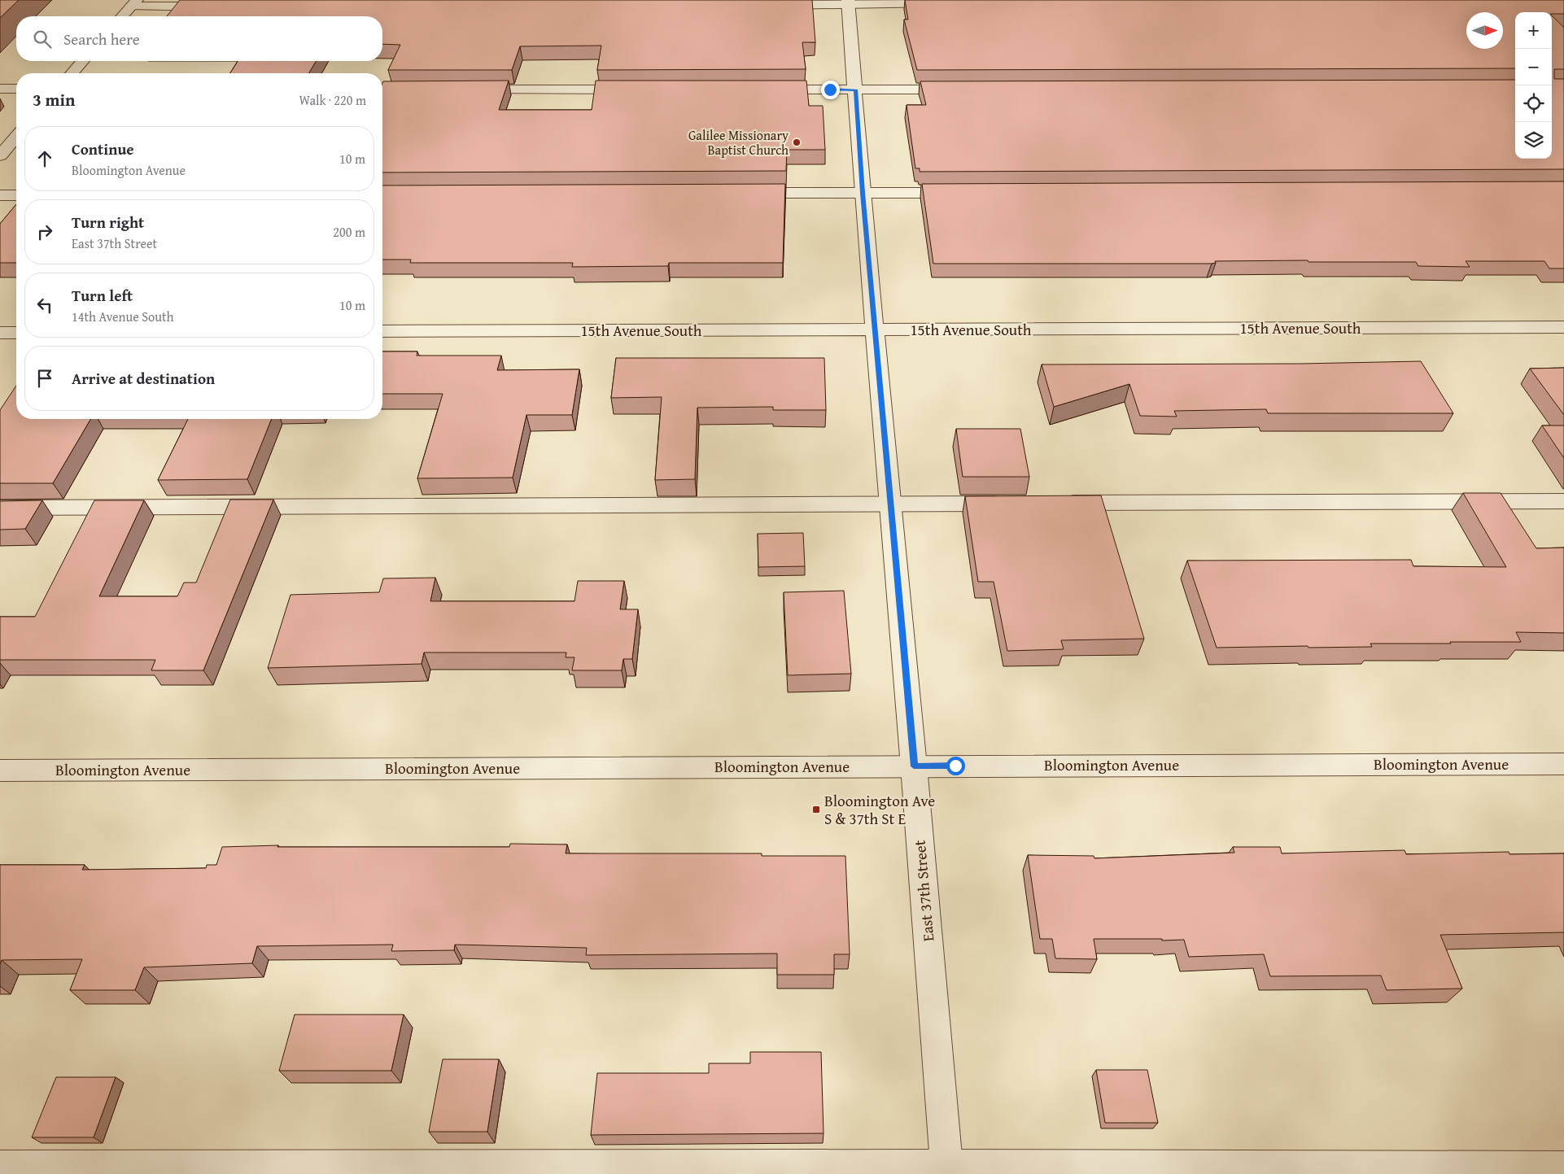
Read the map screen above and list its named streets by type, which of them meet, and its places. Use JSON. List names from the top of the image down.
{
  "streets": {
    "street": ["15th Avenue South", "Bloomington Avenue", "East 37th Street"]
  },
  "crossings": [
    ["15th Avenue South", "East 37th Street"],
    ["Bloomington Avenue", "East 37th Street"]
  ],
  "places": {
    "other": ["Galilee Missionary Baptist Church"],
    "transit": ["Bloomington Ave S & 37th St E"]
  },
  "north": "right",
  "page": {
    "map_buttons": ["+", "−"],
    "search": "Search here",
    "heading": ["3 min", "Walk · 220 m"],
    "list": [
      ["Continue", "Bloomington Avenue", "10 m"],
      ["Turn right", "East 37th Street", "200 m"],
      ["Turn left", "14th Avenue South", "10 m"],
      "Arrive at destination"
    ]
  }
}
